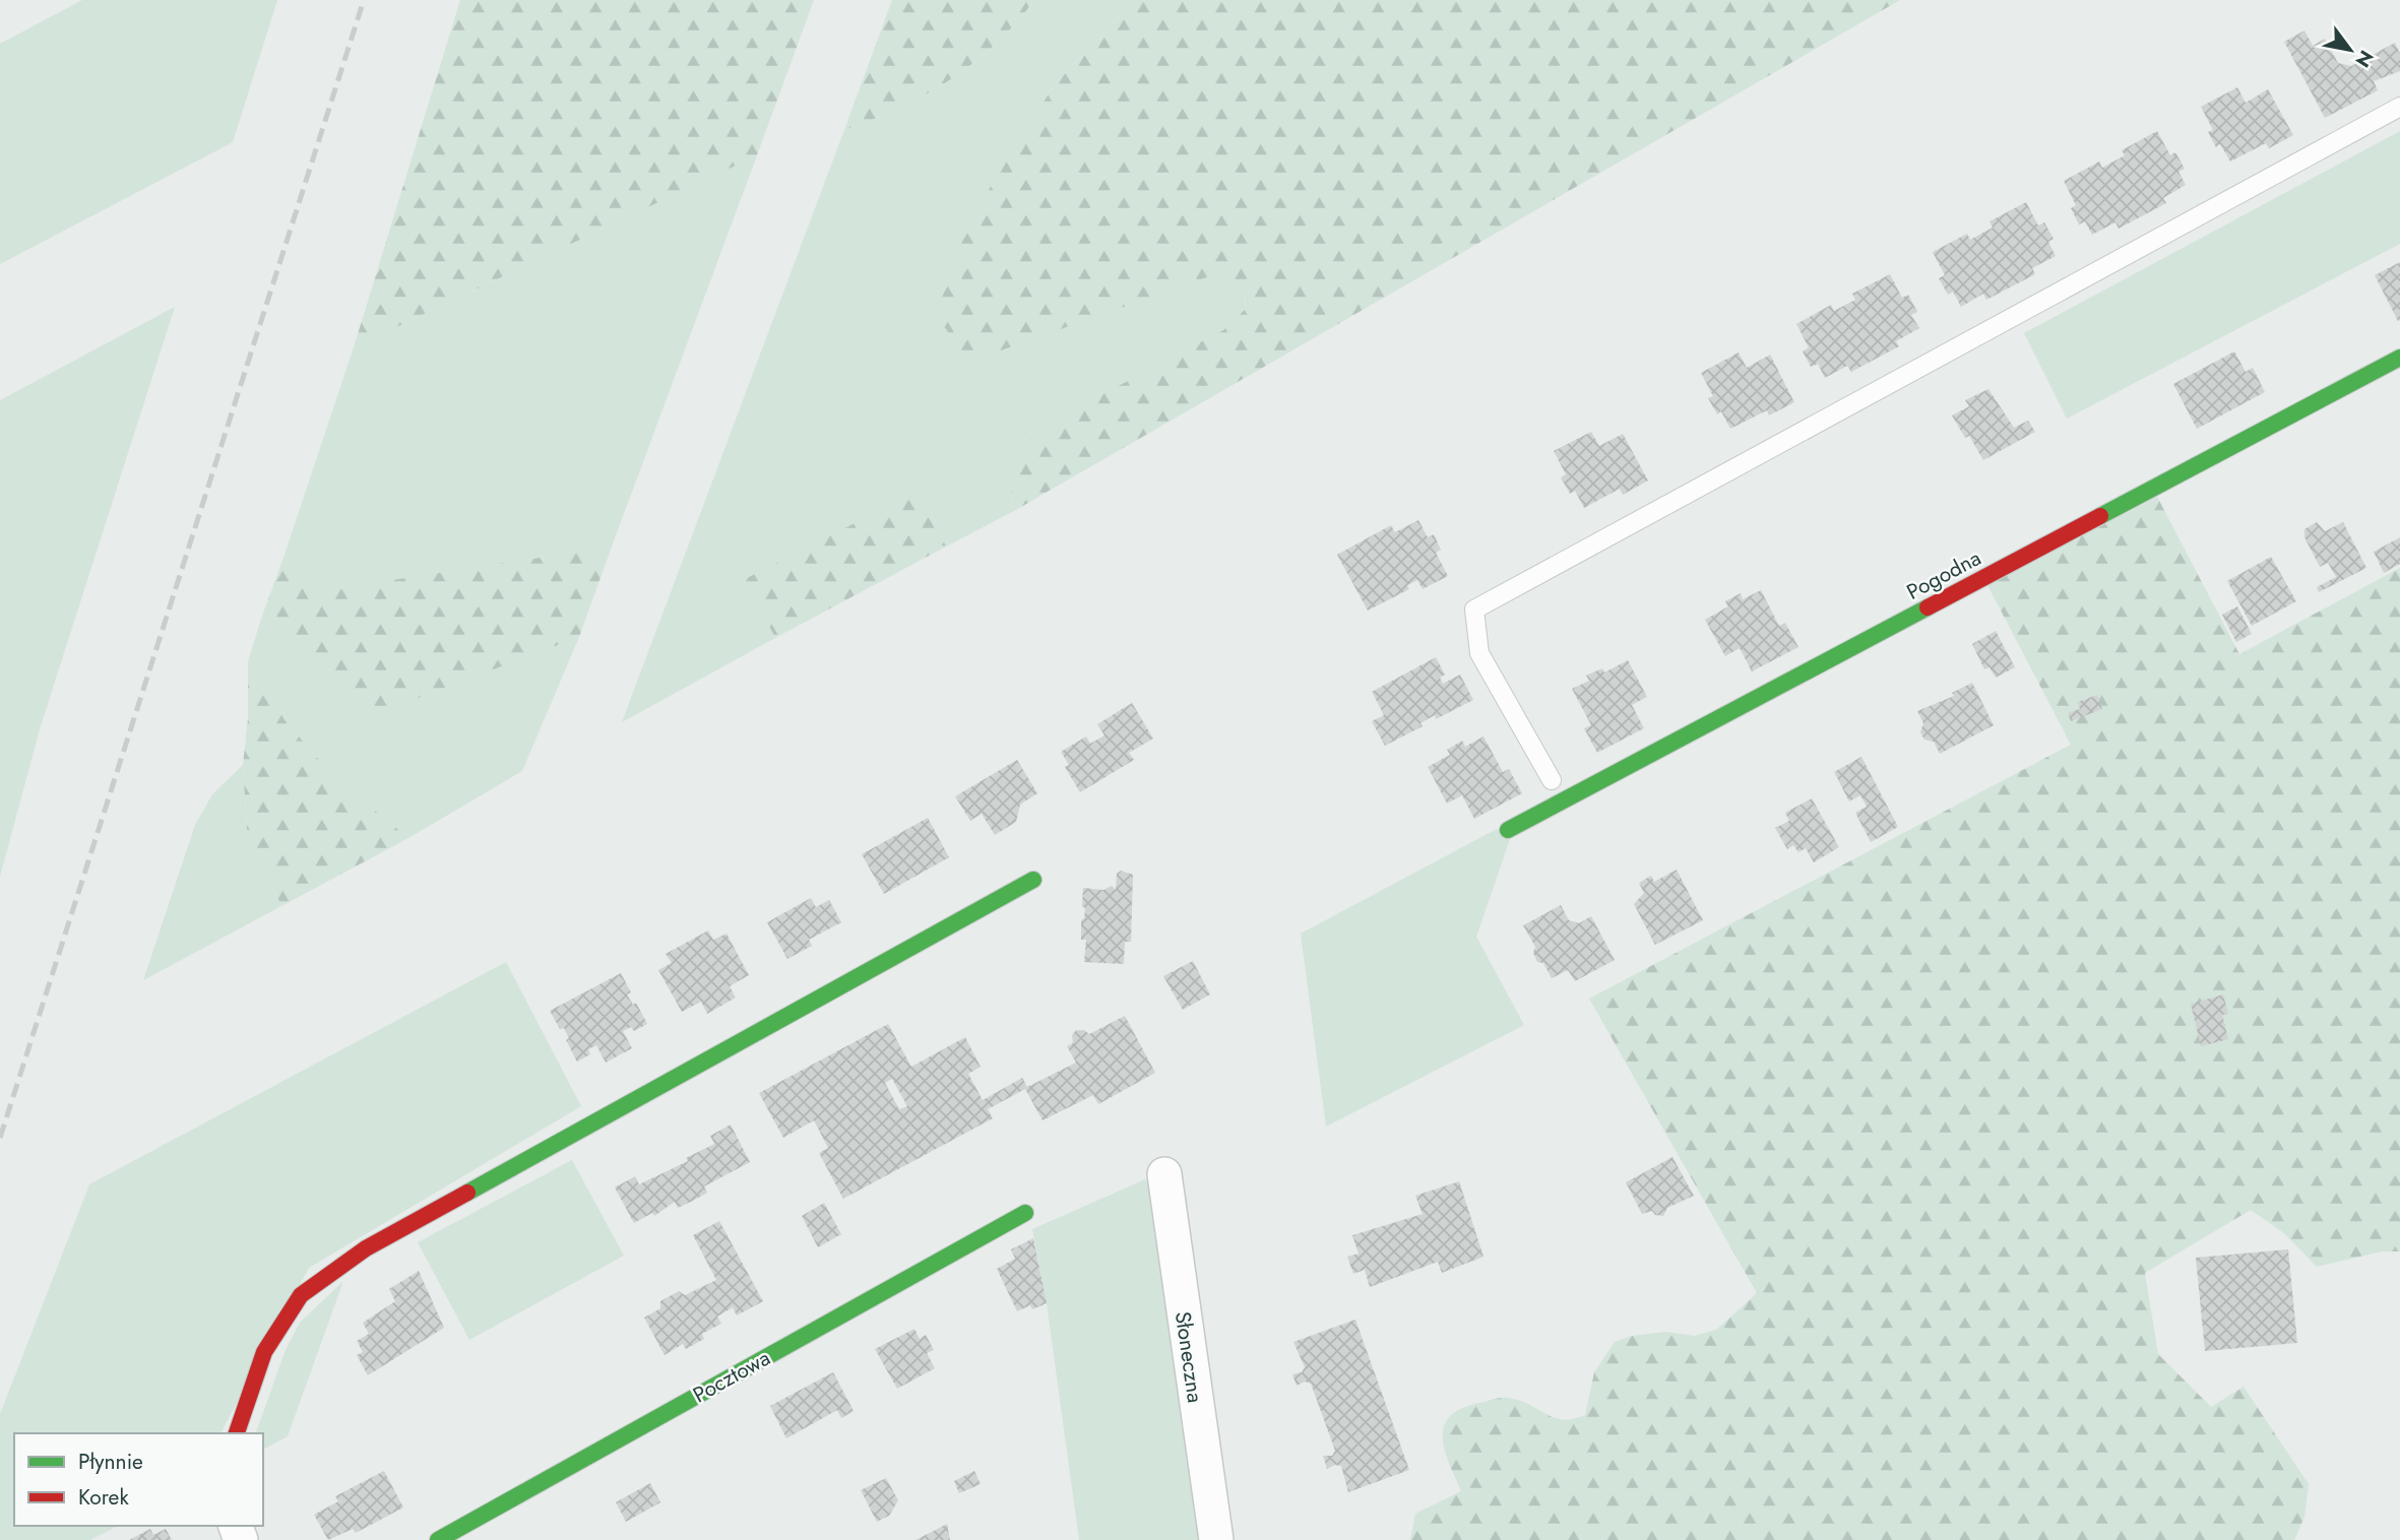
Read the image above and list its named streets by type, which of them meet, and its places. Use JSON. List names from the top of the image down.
{
  "streets": {
    "street": ["Pogodna", "Słoneczna", "Pocztowa"]
  },
  "legend": ["Płynnie", "Korek"],
  "north": "bottom right"
}
